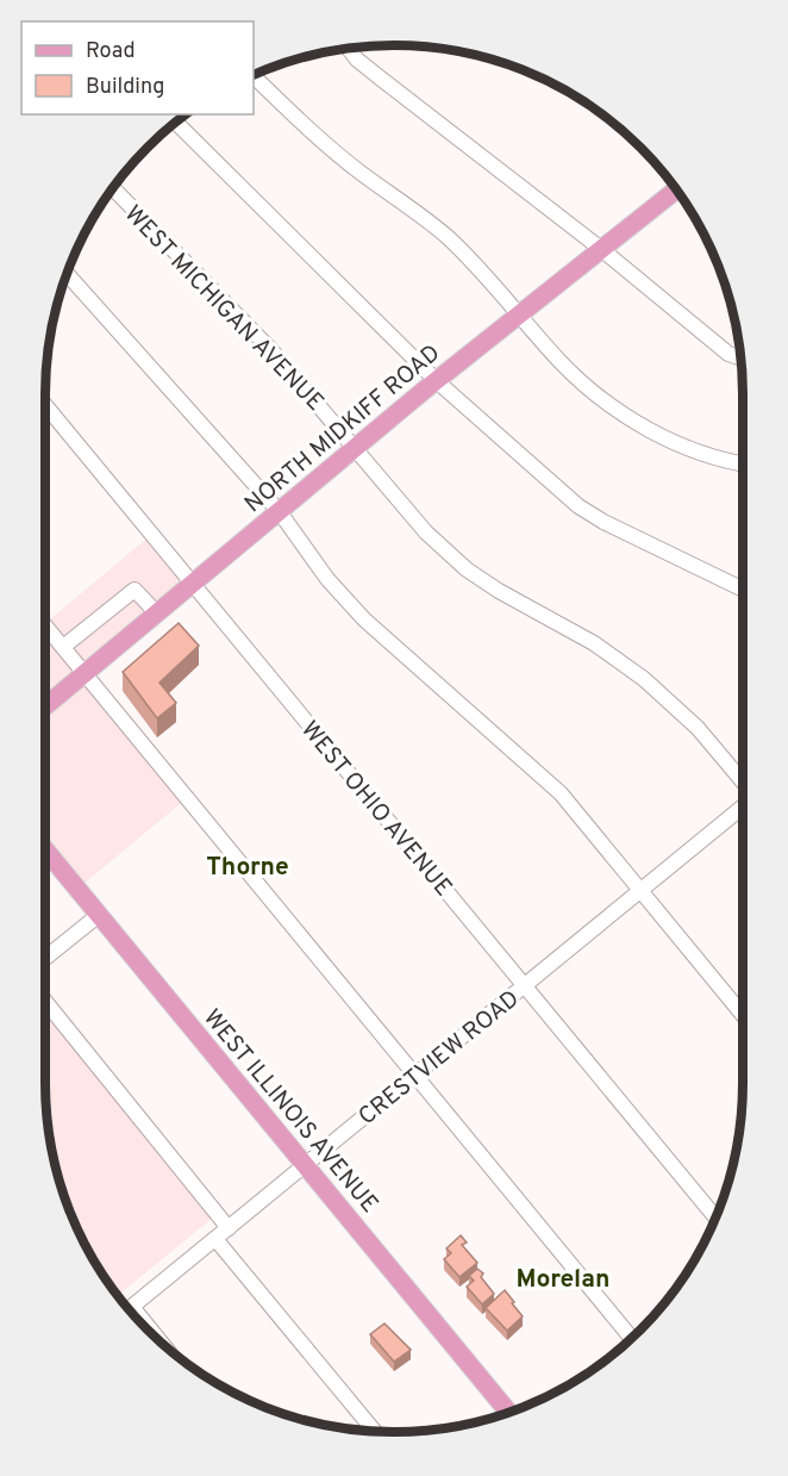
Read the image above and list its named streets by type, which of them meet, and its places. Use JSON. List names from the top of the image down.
{
  "streets": {
    "main road": ["NORTH MIDKIFF ROAD", "WEST ILLINOIS AVENUE"],
    "street": ["WEST MICHIGAN AVENUE", "WEST OHIO AVENUE", "CRESTVIEW ROAD"]
  },
  "crossings": [
    ["WEST MICHIGAN AVENUE", "NORTH MIDKIFF ROAD"],
    ["NORTH MIDKIFF ROAD", "WEST OHIO AVENUE"],
    ["WEST OHIO AVENUE", "CRESTVIEW ROAD"],
    ["CRESTVIEW ROAD", "WEST ILLINOIS AVENUE"]
  ],
  "districts": ["Thorne", "Morelan"],
  "legend": ["Road", "Building"]
}
